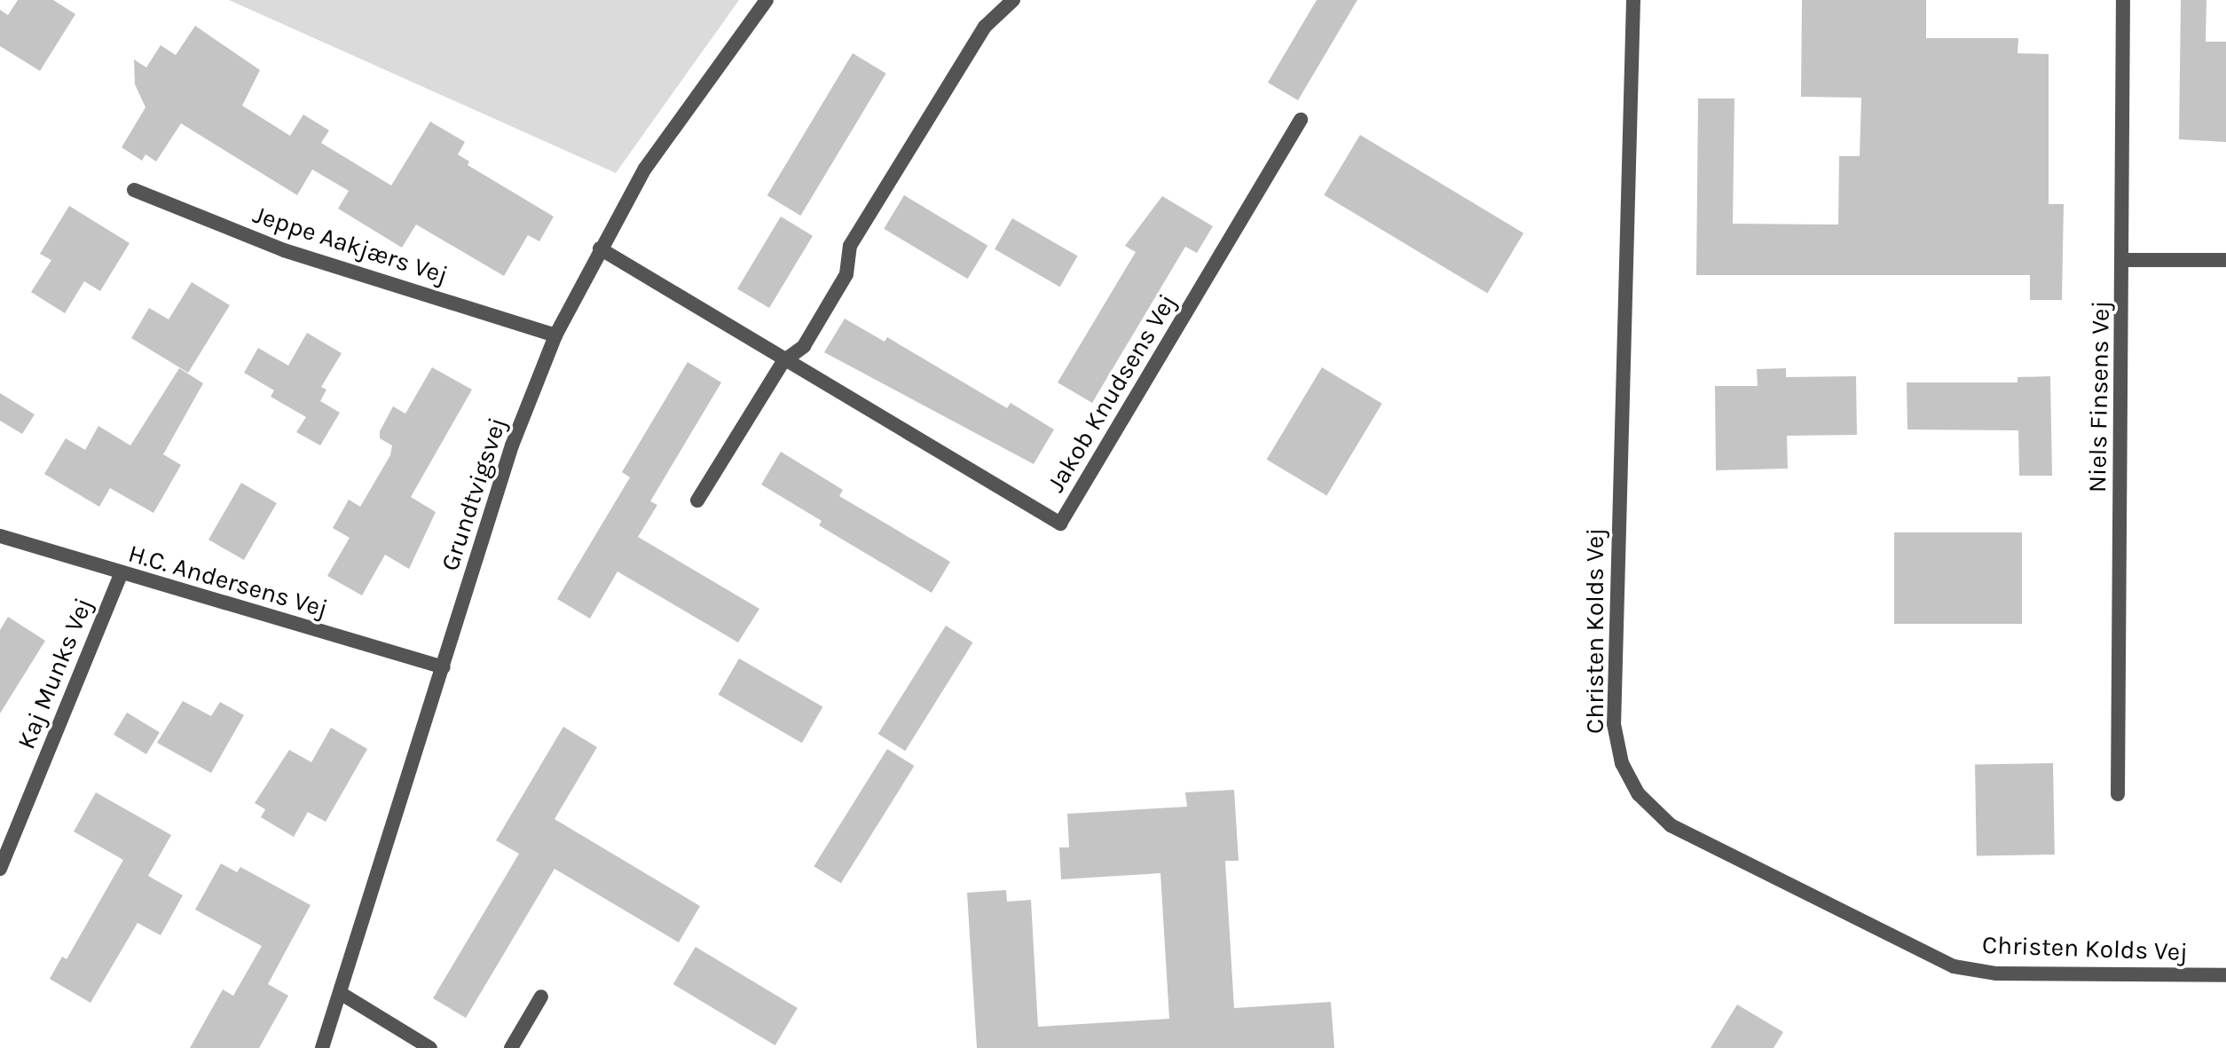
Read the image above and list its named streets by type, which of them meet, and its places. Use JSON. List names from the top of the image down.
{
  "streets": {
    "street": [
      "Jeppe Aakjærs Vej",
      "Jakob Knudsens Vej",
      "Niels Finsens Vej",
      "Grundtvigsvej",
      "H.C. Andersens Vej",
      "Christen Kolds Vej",
      "Kaj Munks Vej"
    ]
  },
  "crossings": [
    ["Jeppe Aakjærs Vej", "Grundtvigsvej"],
    ["Jakob Knudsens Vej", "Grundtvigsvej"],
    ["Grundtvigsvej", "H.C. Andersens Vej"],
    ["H.C. Andersens Vej", "Kaj Munks Vej"]
  ]
}
